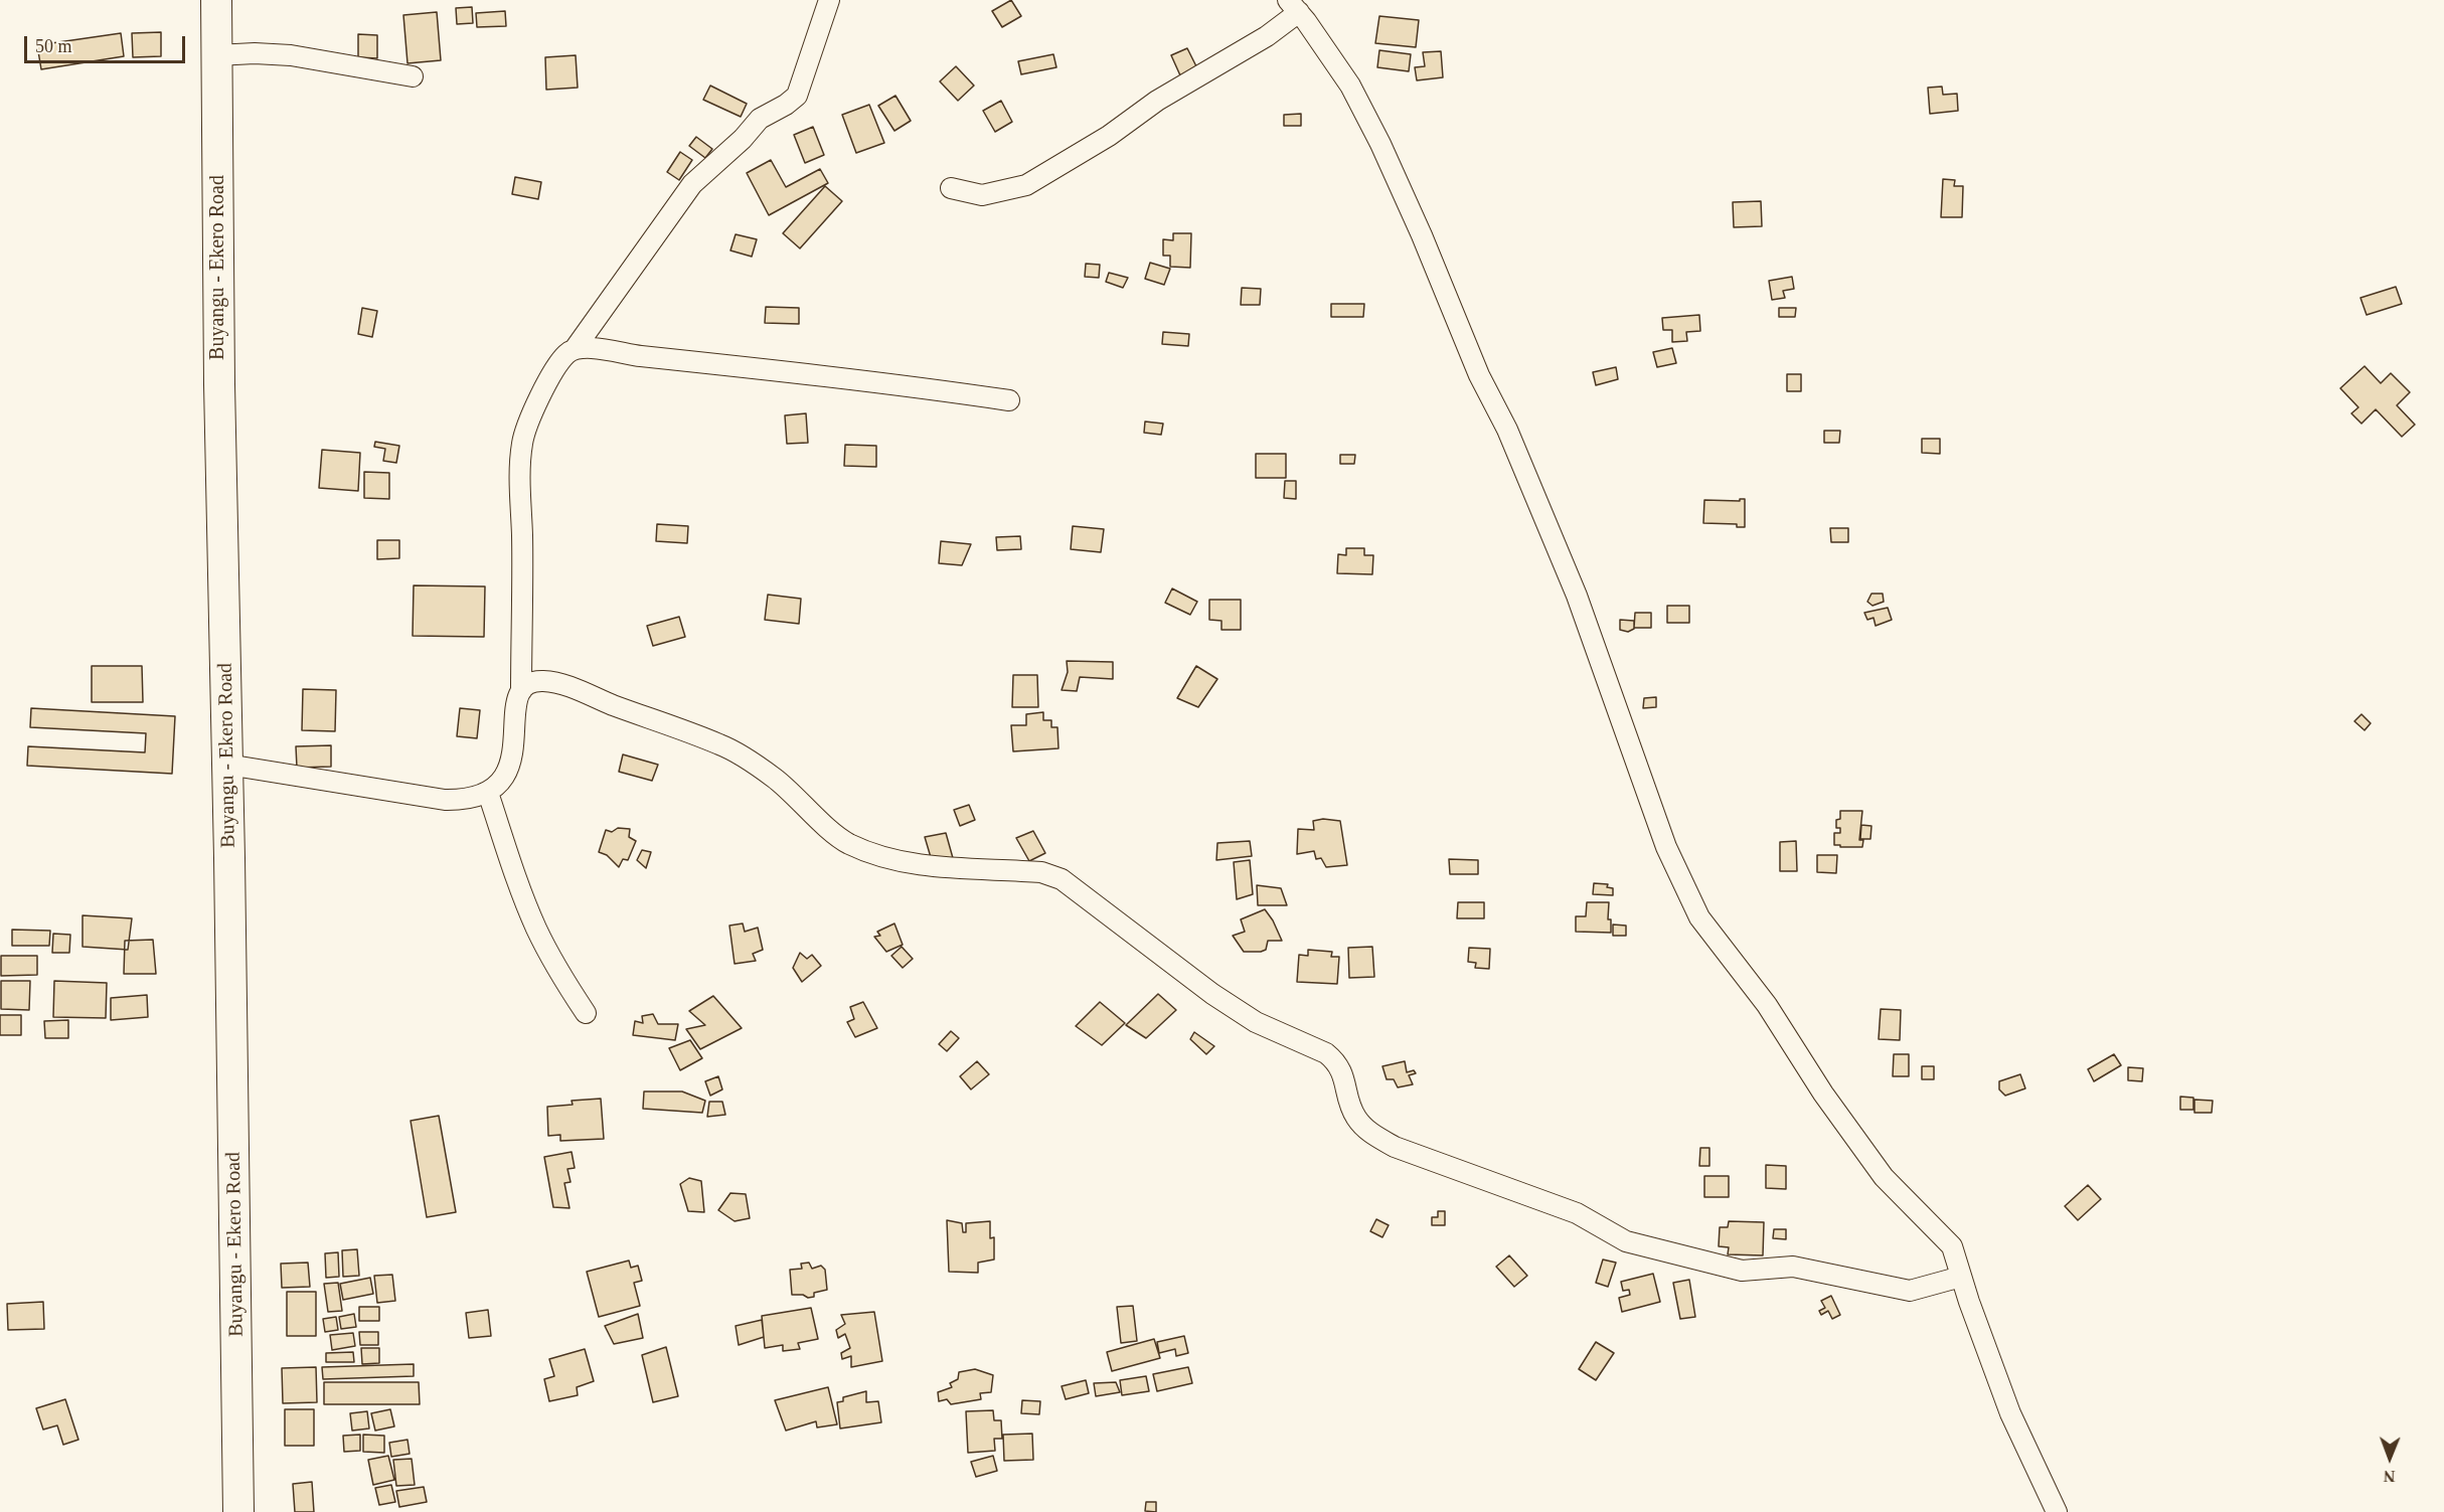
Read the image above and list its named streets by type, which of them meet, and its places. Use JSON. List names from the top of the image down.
{
  "streets": {
    "main road": ["Buyangu - Ekero Road"]
  },
  "scale_bar": "50 m",
  "north": "bottom"
}
